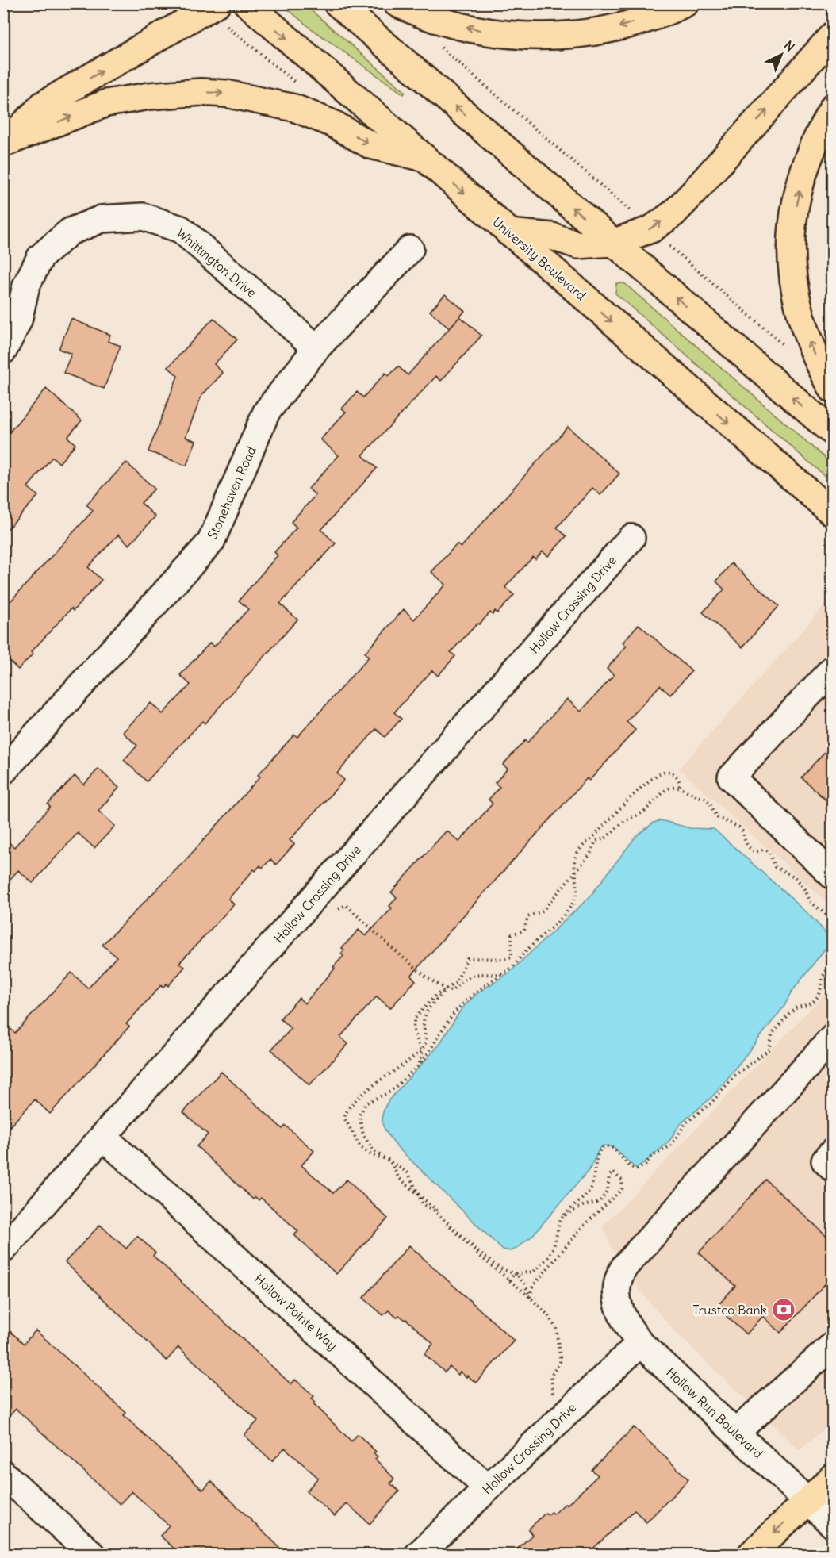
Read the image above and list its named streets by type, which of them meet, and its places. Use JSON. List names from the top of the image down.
{
  "streets": {
    "main road": ["University Boulevard"],
    "street": [
      "Whittington Drive",
      "Stonehaven Road",
      "Hollow Crossing Drive",
      "Hollow Pointe Way",
      "Hollow Run Boulevard"
    ]
  },
  "crossings": [
    ["Whittington Drive", "Stonehaven Road"],
    ["Hollow Crossing Drive", "Hollow Pointe Way"],
    ["Hollow Crossing Drive", "Hollow Run Boulevard"]
  ],
  "places": {
    "bank": ["Trustco Bank"]
  },
  "north": "top right"
}
